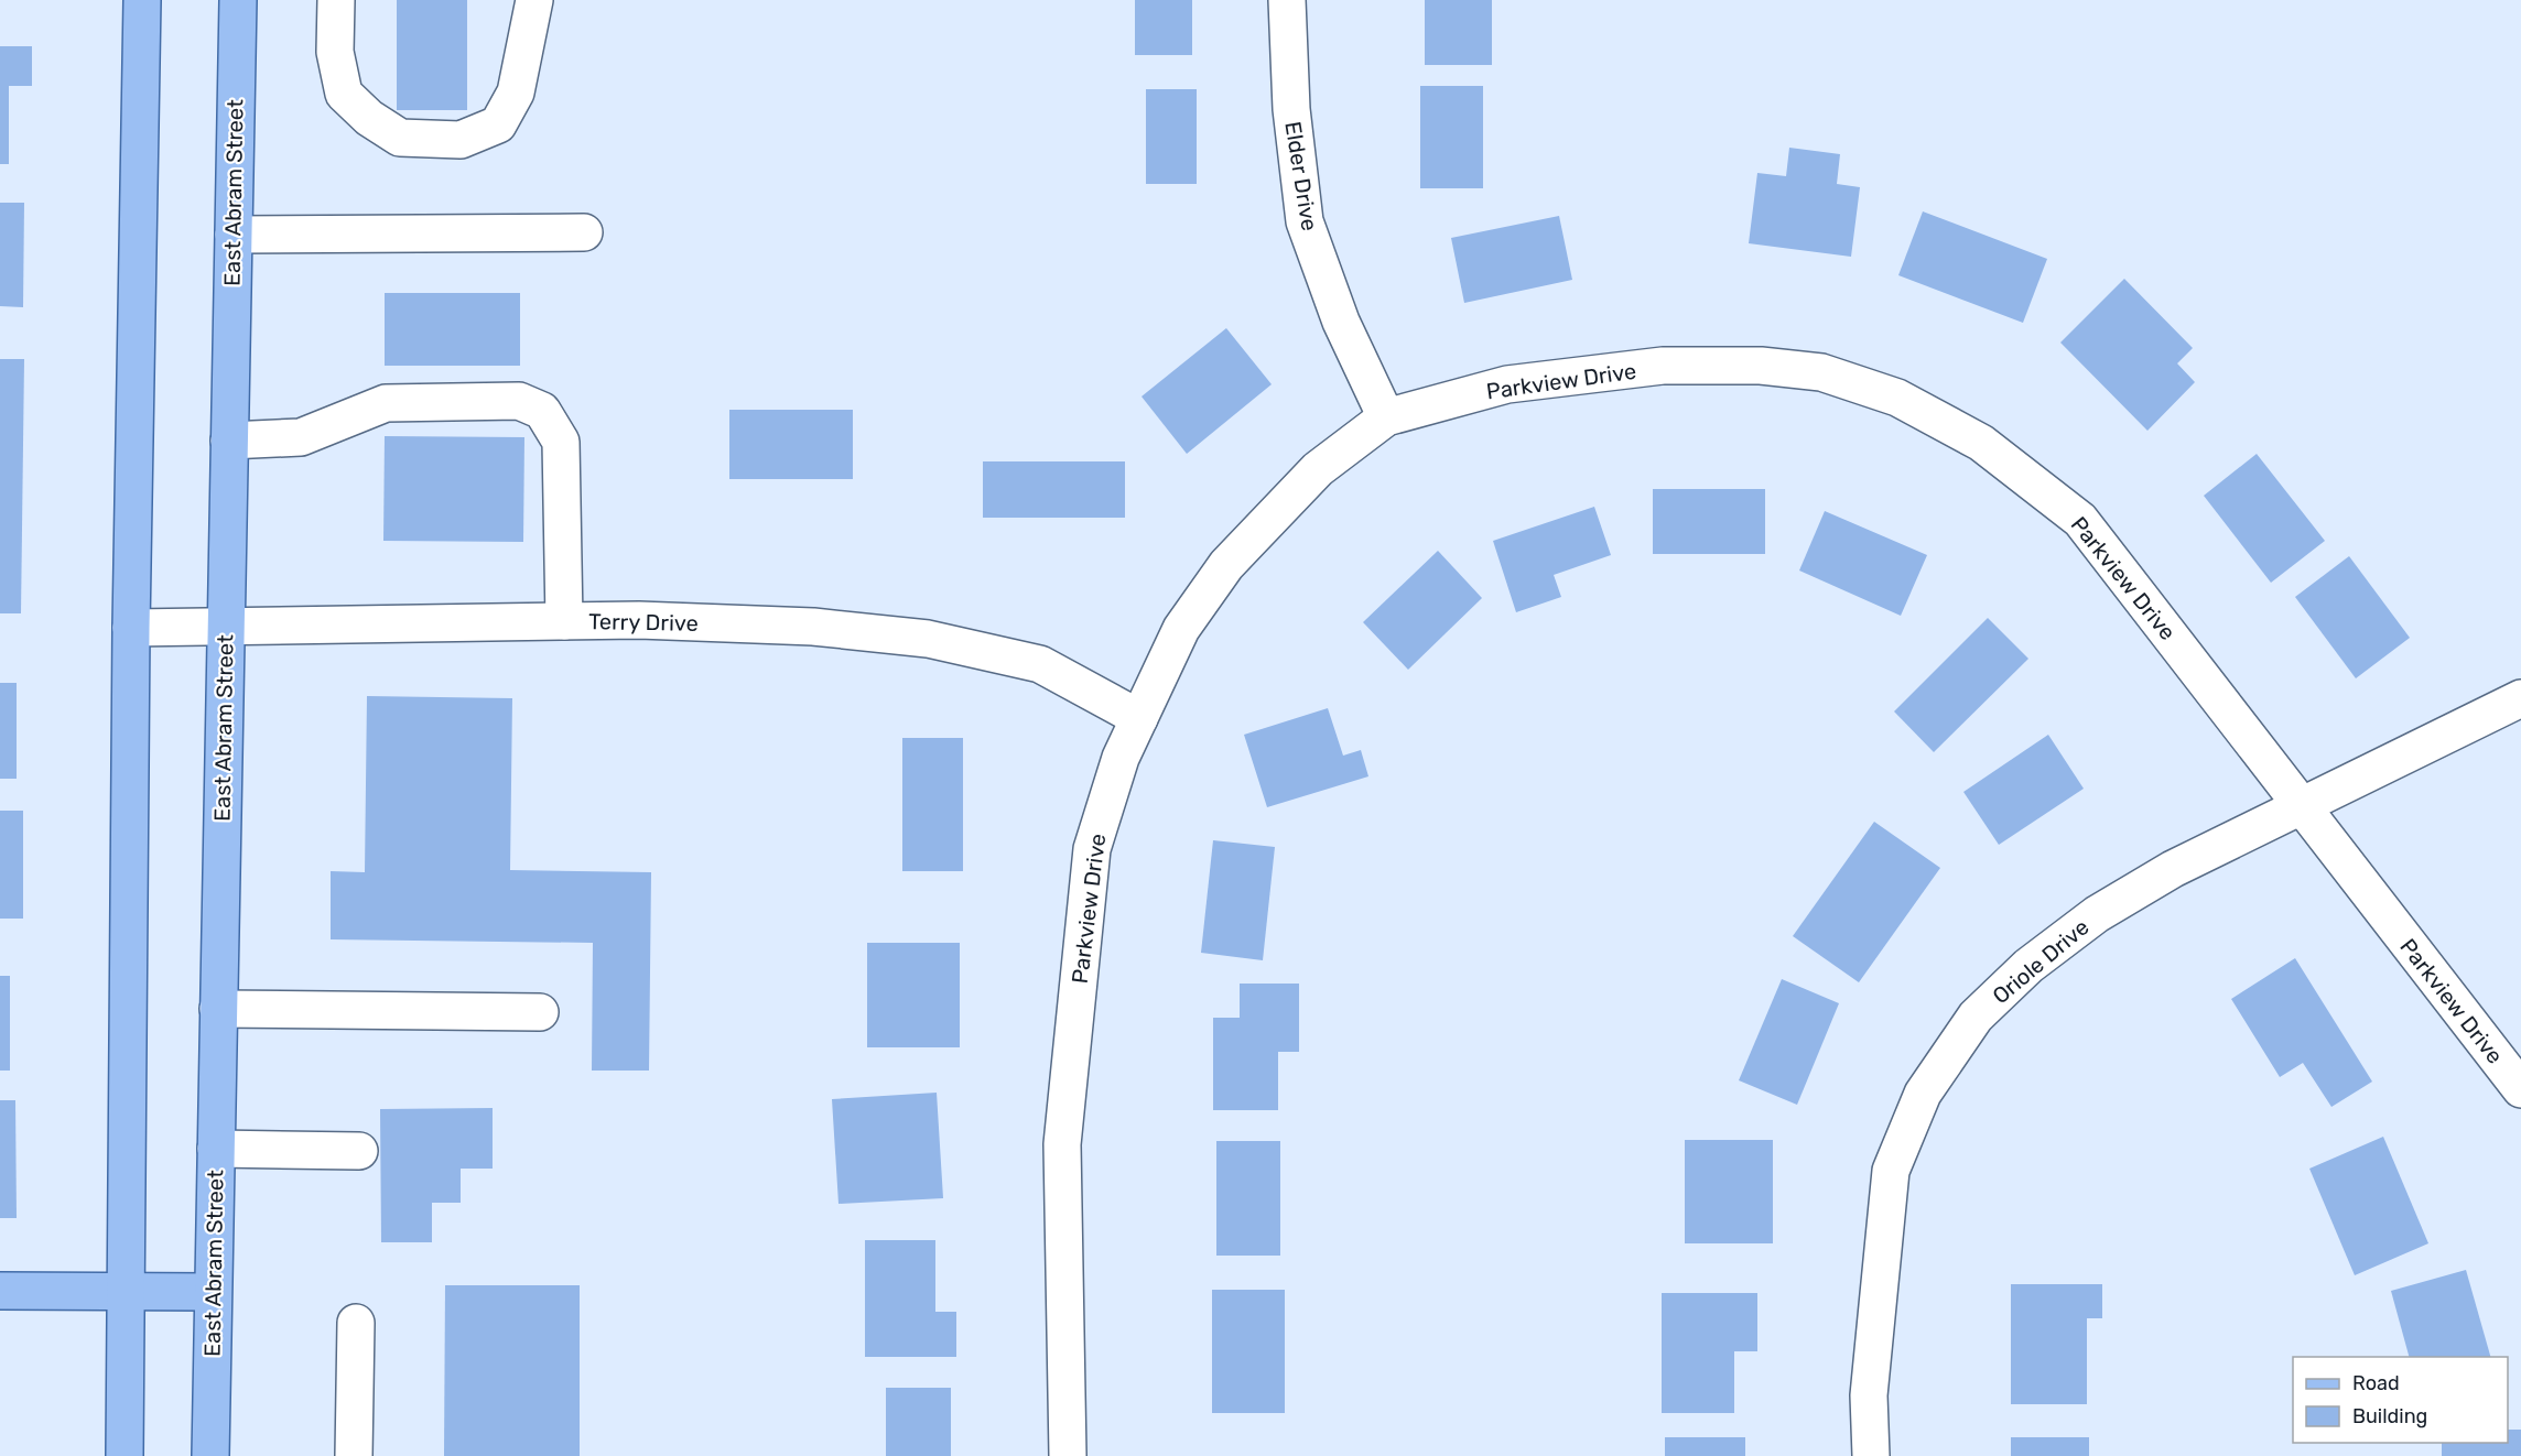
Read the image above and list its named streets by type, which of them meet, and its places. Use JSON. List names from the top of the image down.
{
  "streets": {
    "main road": ["East Abram Street"],
    "street": [
      "Elder Drive",
      "Parkview Drive",
      "Terry Drive",
      "Oriole Drive"
    ]
  },
  "crossings": [
    ["Elder Drive", "Parkview Drive"],
    ["East Abram Street", "Terry Drive"],
    ["Parkview Drive", "Terry Drive"],
    ["Parkview Drive", "Oriole Drive"]
  ],
  "legend": ["Road", "Building"]
}
